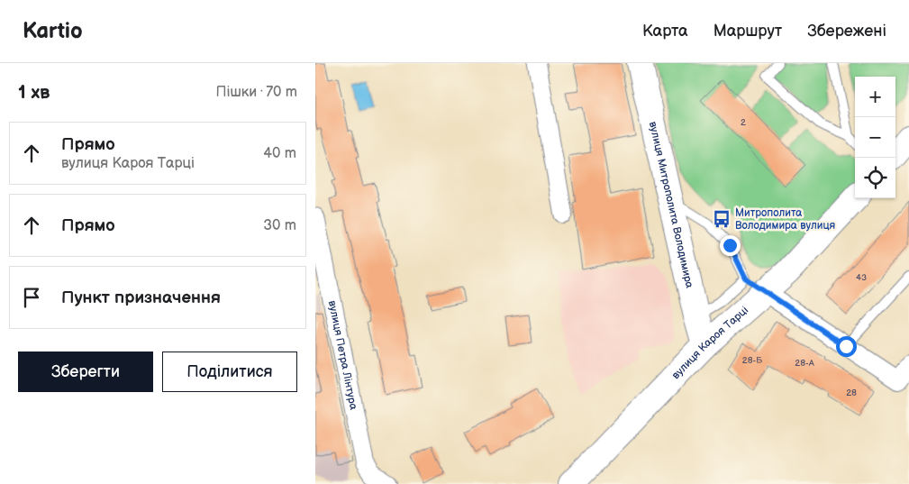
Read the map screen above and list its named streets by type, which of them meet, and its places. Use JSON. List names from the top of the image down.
{
  "streets": {
    "street": ["вулиця Митрополита Володимира", "вулиця Кароя Тарці", "вулиця Петра Лінтура"]
  },
  "crossings": [
    ["вулиця Митрополита Володимира", "вулиця Кароя Тарці"]
  ],
  "places": {
    "bus stop": ["Митрополита Володимира вулиця"]
  },
  "house_numbers": [
    "2",
    "43",
    "28-Б",
    "28-А",
    "28"
  ],
  "page": {
    "header": "Kartio",
    "nav": ["Карта", "Маршрут", "Збережені"],
    "heading": ["1 хв", "Пішки · 70 m"],
    "map_buttons": ["+", "−"],
    "list": [
      ["Прямо", "вулиця Кароя Тарці", "40 m"],
      ["Прямо", "30 m"],
      "Пункт призначення"
    ],
    "buttons": ["Зберегти", "Поділитися"]
  }
}
